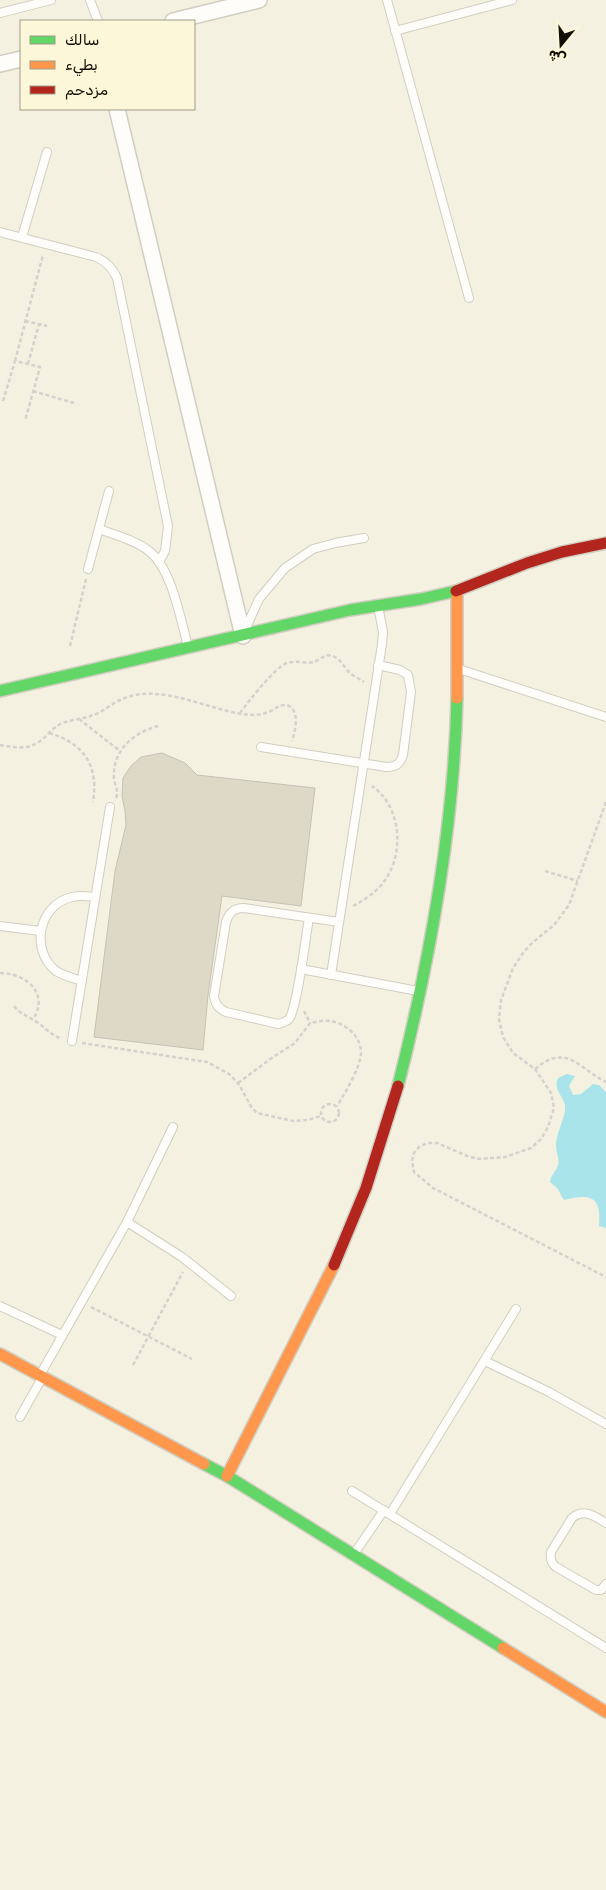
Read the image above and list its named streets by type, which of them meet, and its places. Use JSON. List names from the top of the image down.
{
  "legend": ["سالك", "بطيء", "مزدحم"],
  "north": "bottom"
}
